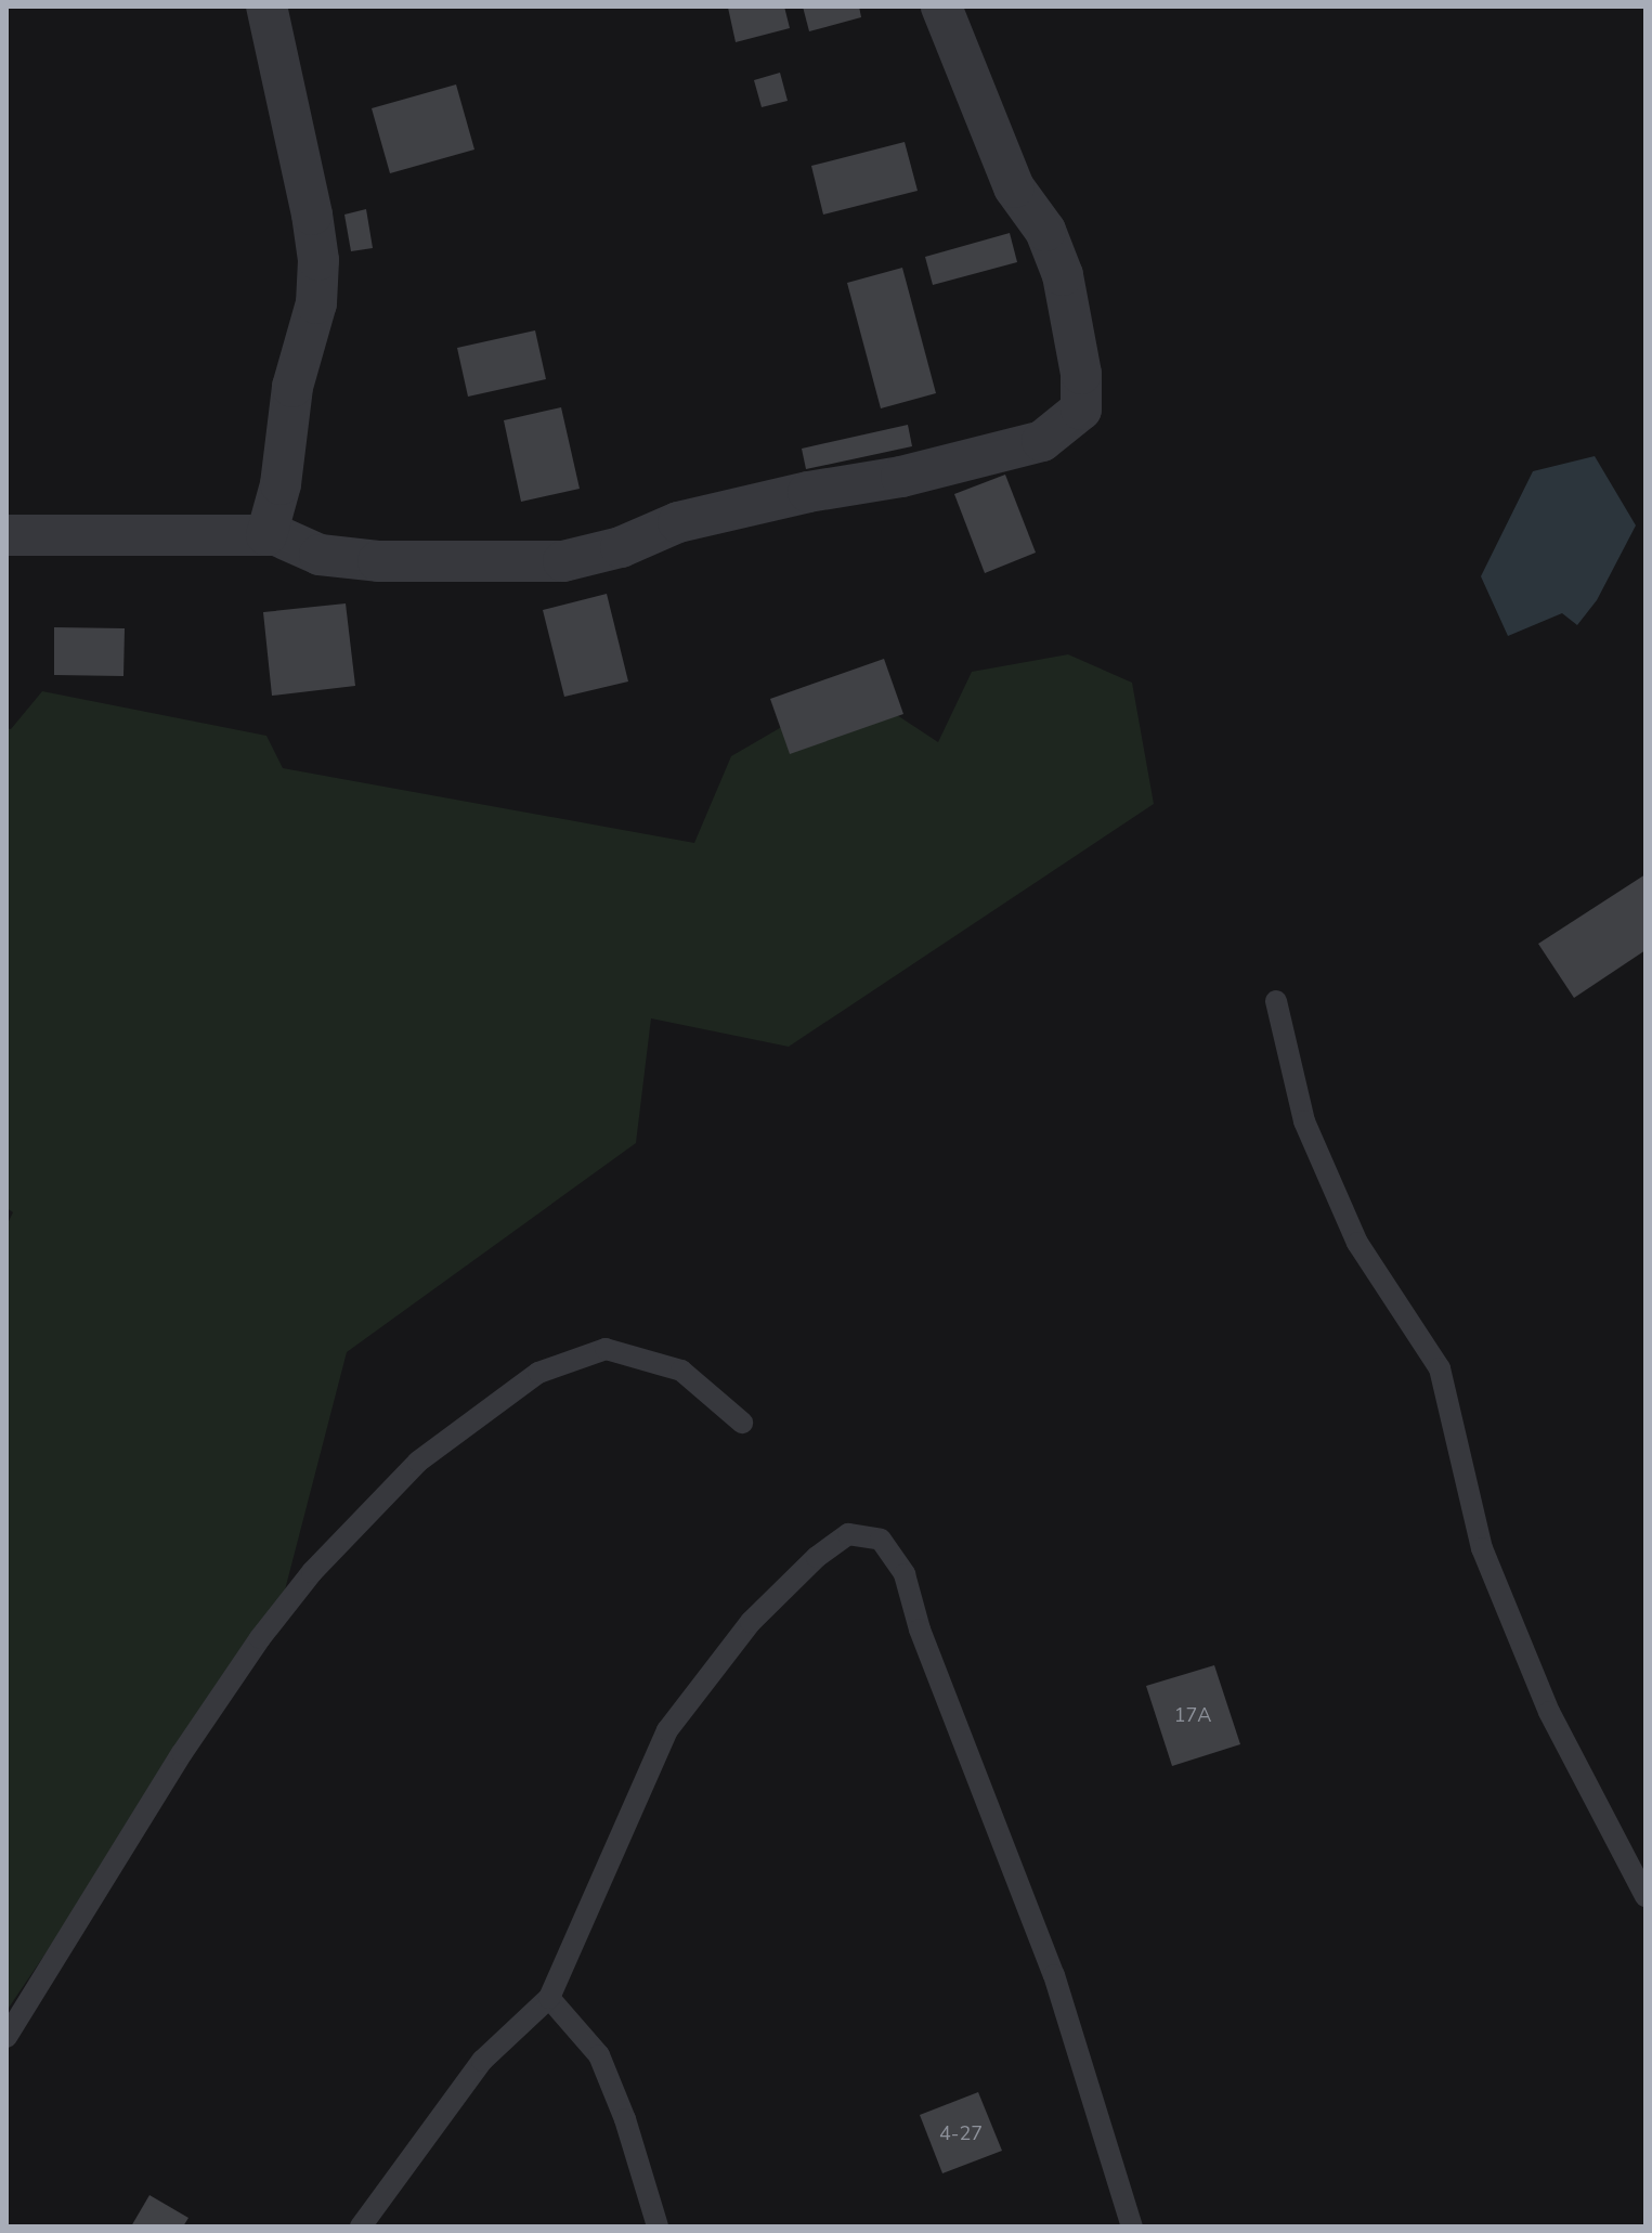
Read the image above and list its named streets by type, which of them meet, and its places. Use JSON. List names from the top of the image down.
{
  "house_numbers": ["17А", "4-27"]
}
